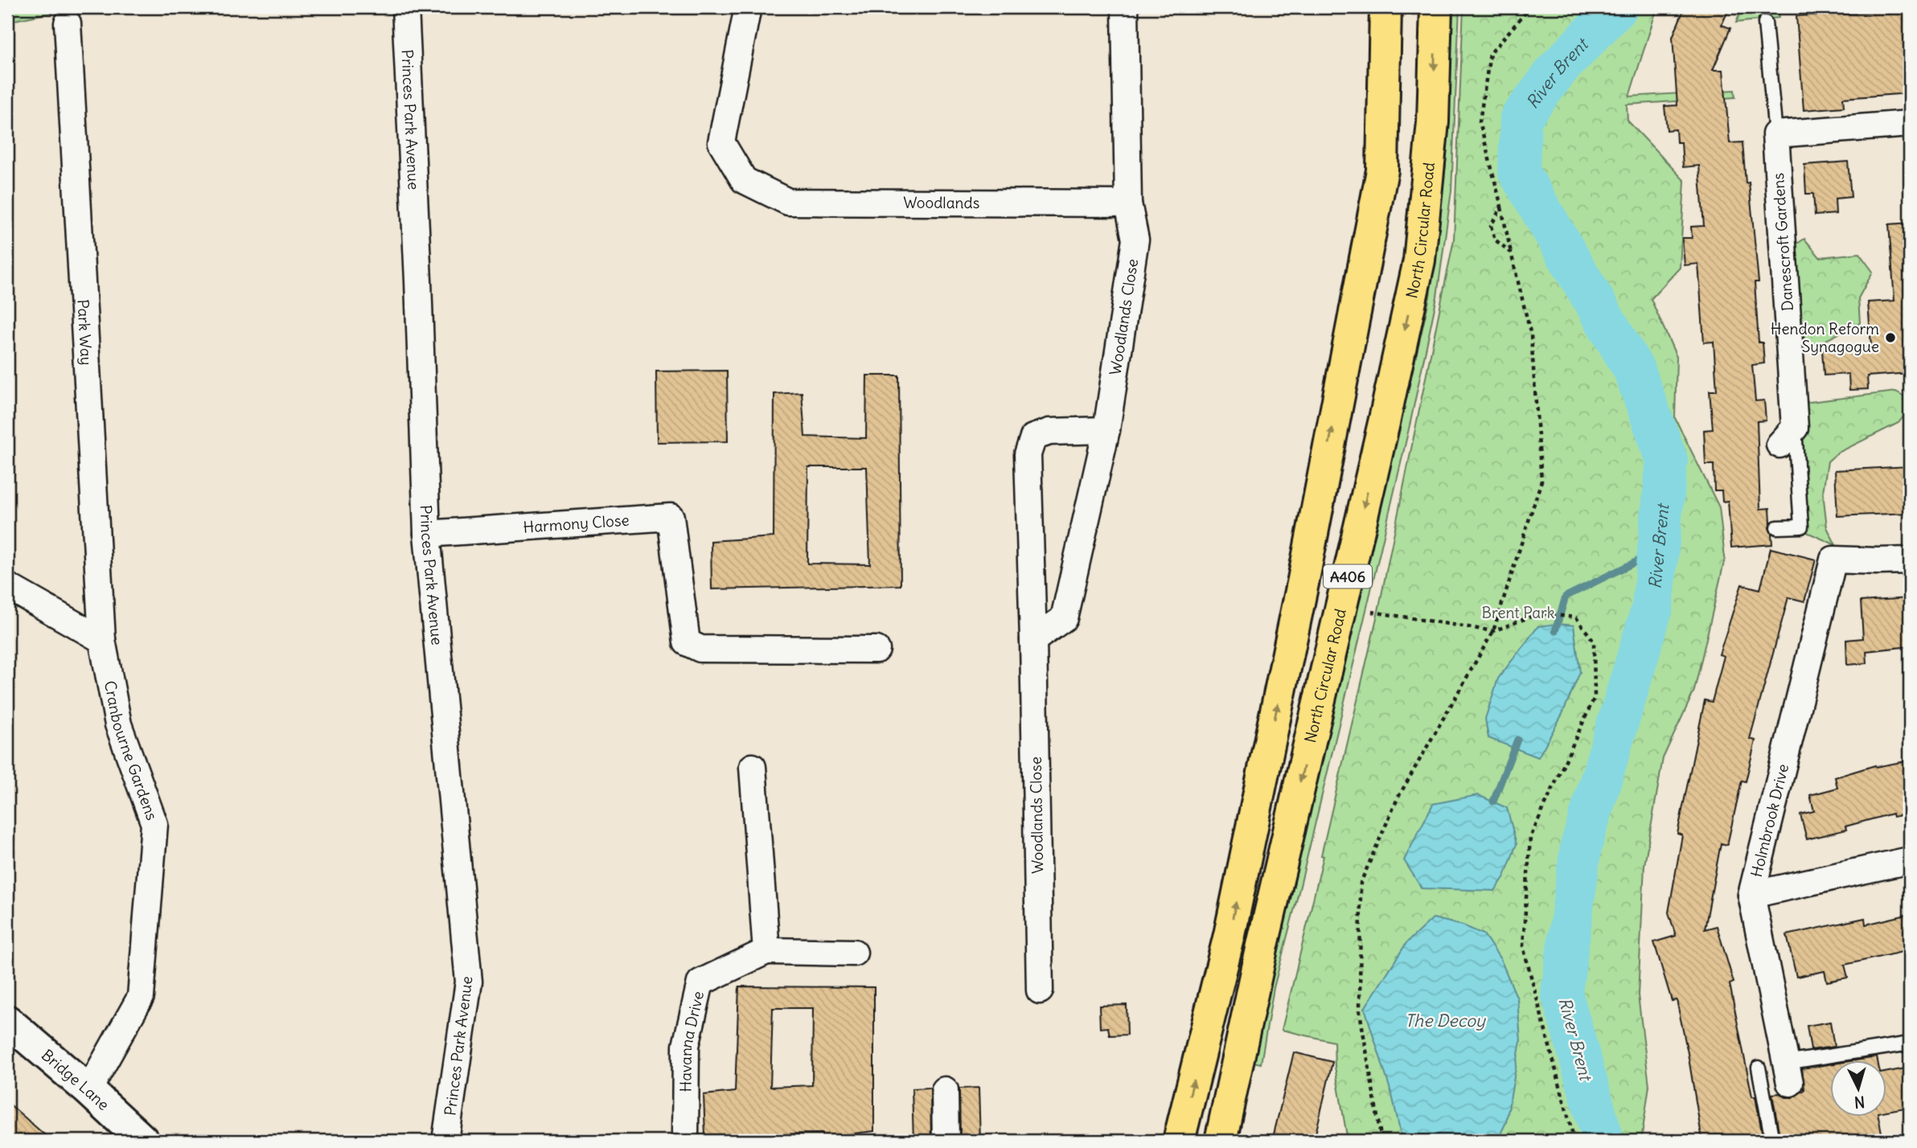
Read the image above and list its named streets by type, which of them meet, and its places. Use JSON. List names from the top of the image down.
{
  "streets": {
    "highway": ["North Circular Road", "A406"],
    "street": [
      "Princes Park Avenue",
      "Woodlands",
      "Danescroft Gardens",
      "Woodlands Close",
      "Park Way",
      "Harmony Close",
      "Cranbourne Gardens",
      "Holmbrook Drive",
      "Havanna Drive",
      "Bridge Lane"
    ]
  },
  "crossings": [
    ["Princes Park Avenue", "Harmony Close"],
    ["Woodlands", "Woodlands Close"],
    ["Park Way", "Cranbourne Gardens"],
    ["Cranbourne Gardens", "Bridge Lane"]
  ],
  "water": ["River Brent", "The Decoy"],
  "parks": ["Brent Park"],
  "places": ["Hendon Reform Synagogue"],
  "north": "bottom"
}
